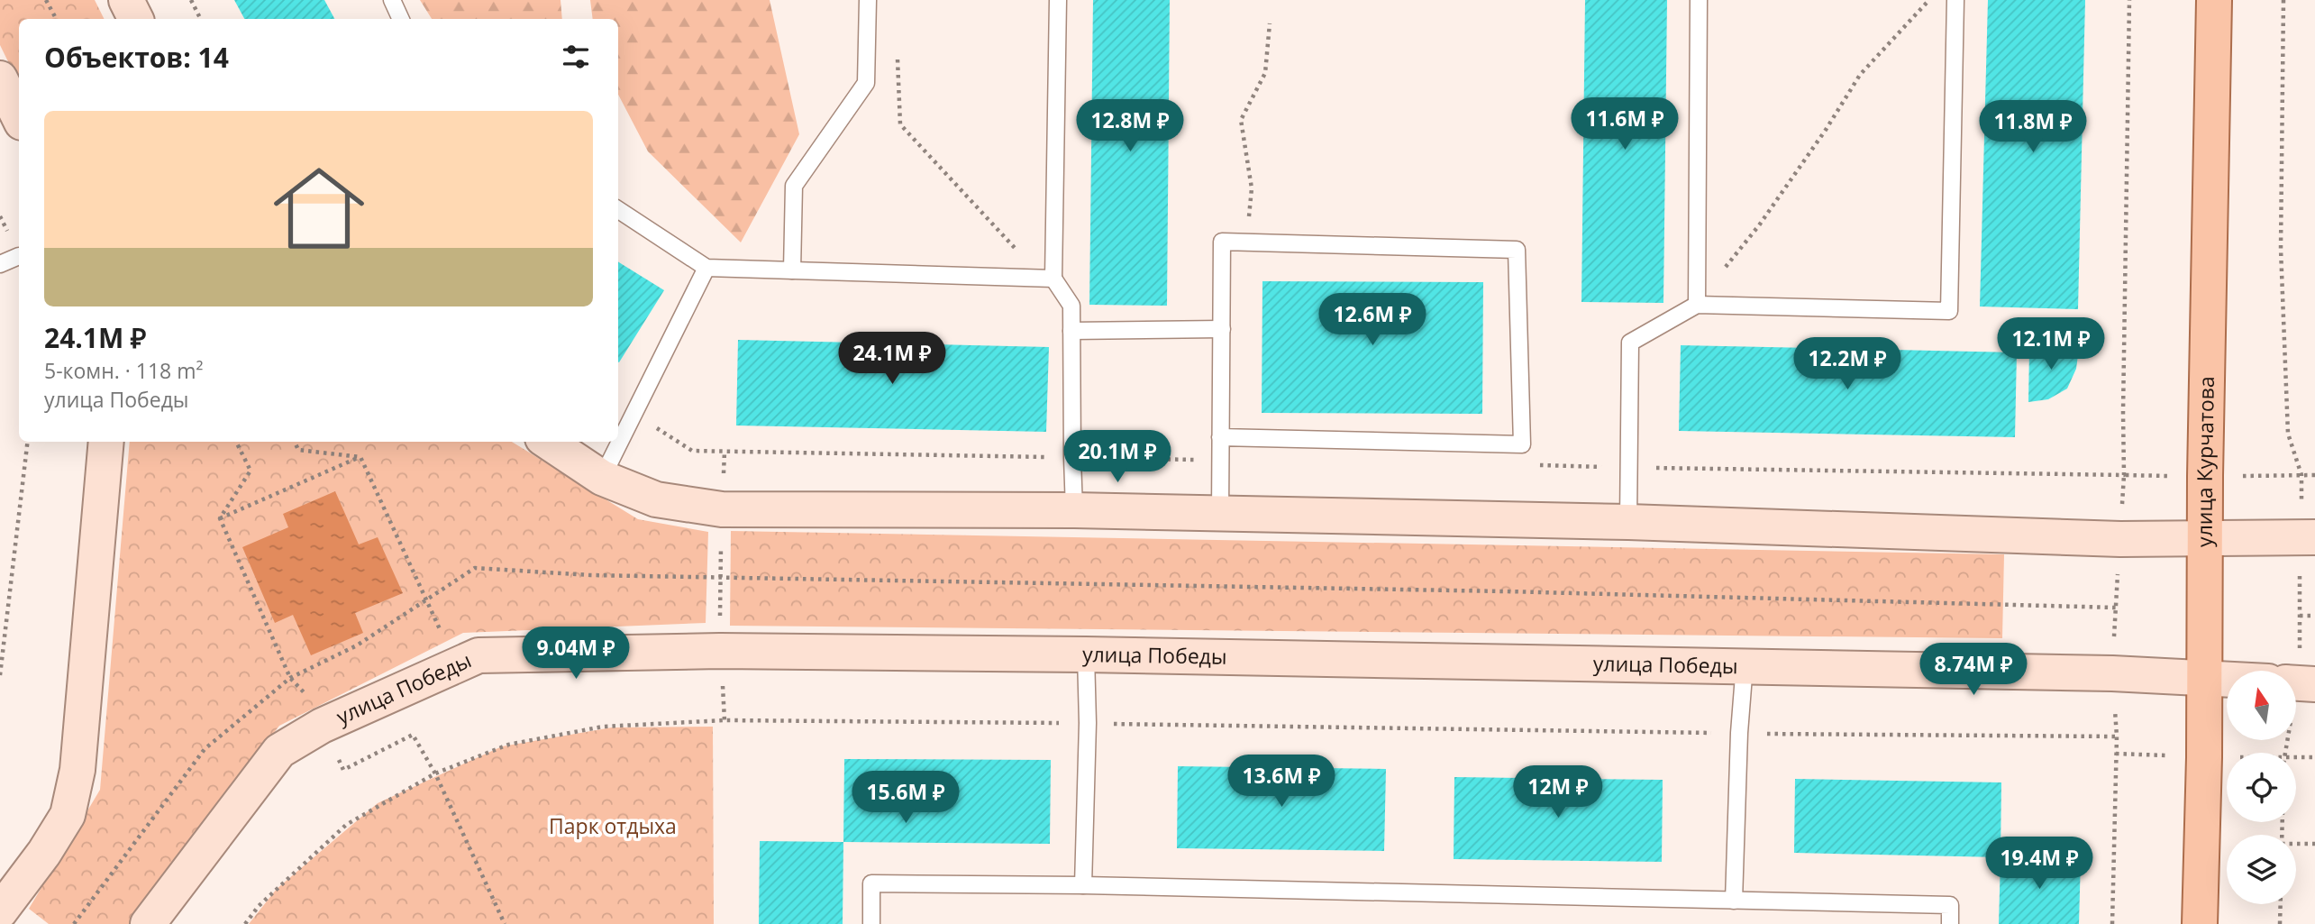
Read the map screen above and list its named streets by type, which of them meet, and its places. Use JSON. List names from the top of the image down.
{
  "streets": {
    "main road": ["улица Курчатова"],
    "street": ["улица Победы"]
  },
  "crossings": [
    ["улица Курчатова", "улица Победы"]
  ],
  "parks": ["Парк отдыха"],
  "north": "top",
  "page": {
    "heading": "Объектов: 14",
    "list": [
      {
        "name": "24.1M ₽",
        "note": "5-комн. · 118 m² · улица Победы"
      }
    ],
    "price": [
      "11.6M ₽",
      "12.8M ₽",
      "11.8M ₽",
      "12.6M ₽",
      "12.1M ₽",
      "24.1M ₽",
      "12.2M ₽",
      "20.1M ₽",
      "9.04M ₽",
      "8.74M ₽",
      "13.6M ₽",
      "12M ₽",
      "15.6M ₽",
      "19.4M ₽"
    ]
  }
}
